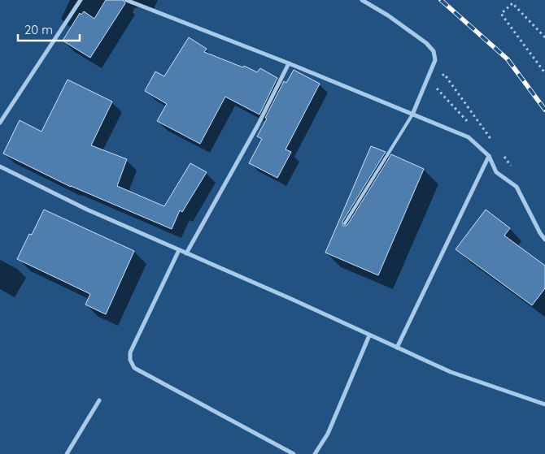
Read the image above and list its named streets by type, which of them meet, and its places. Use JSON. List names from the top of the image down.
{
  "scale_bar": "20 m"
}
